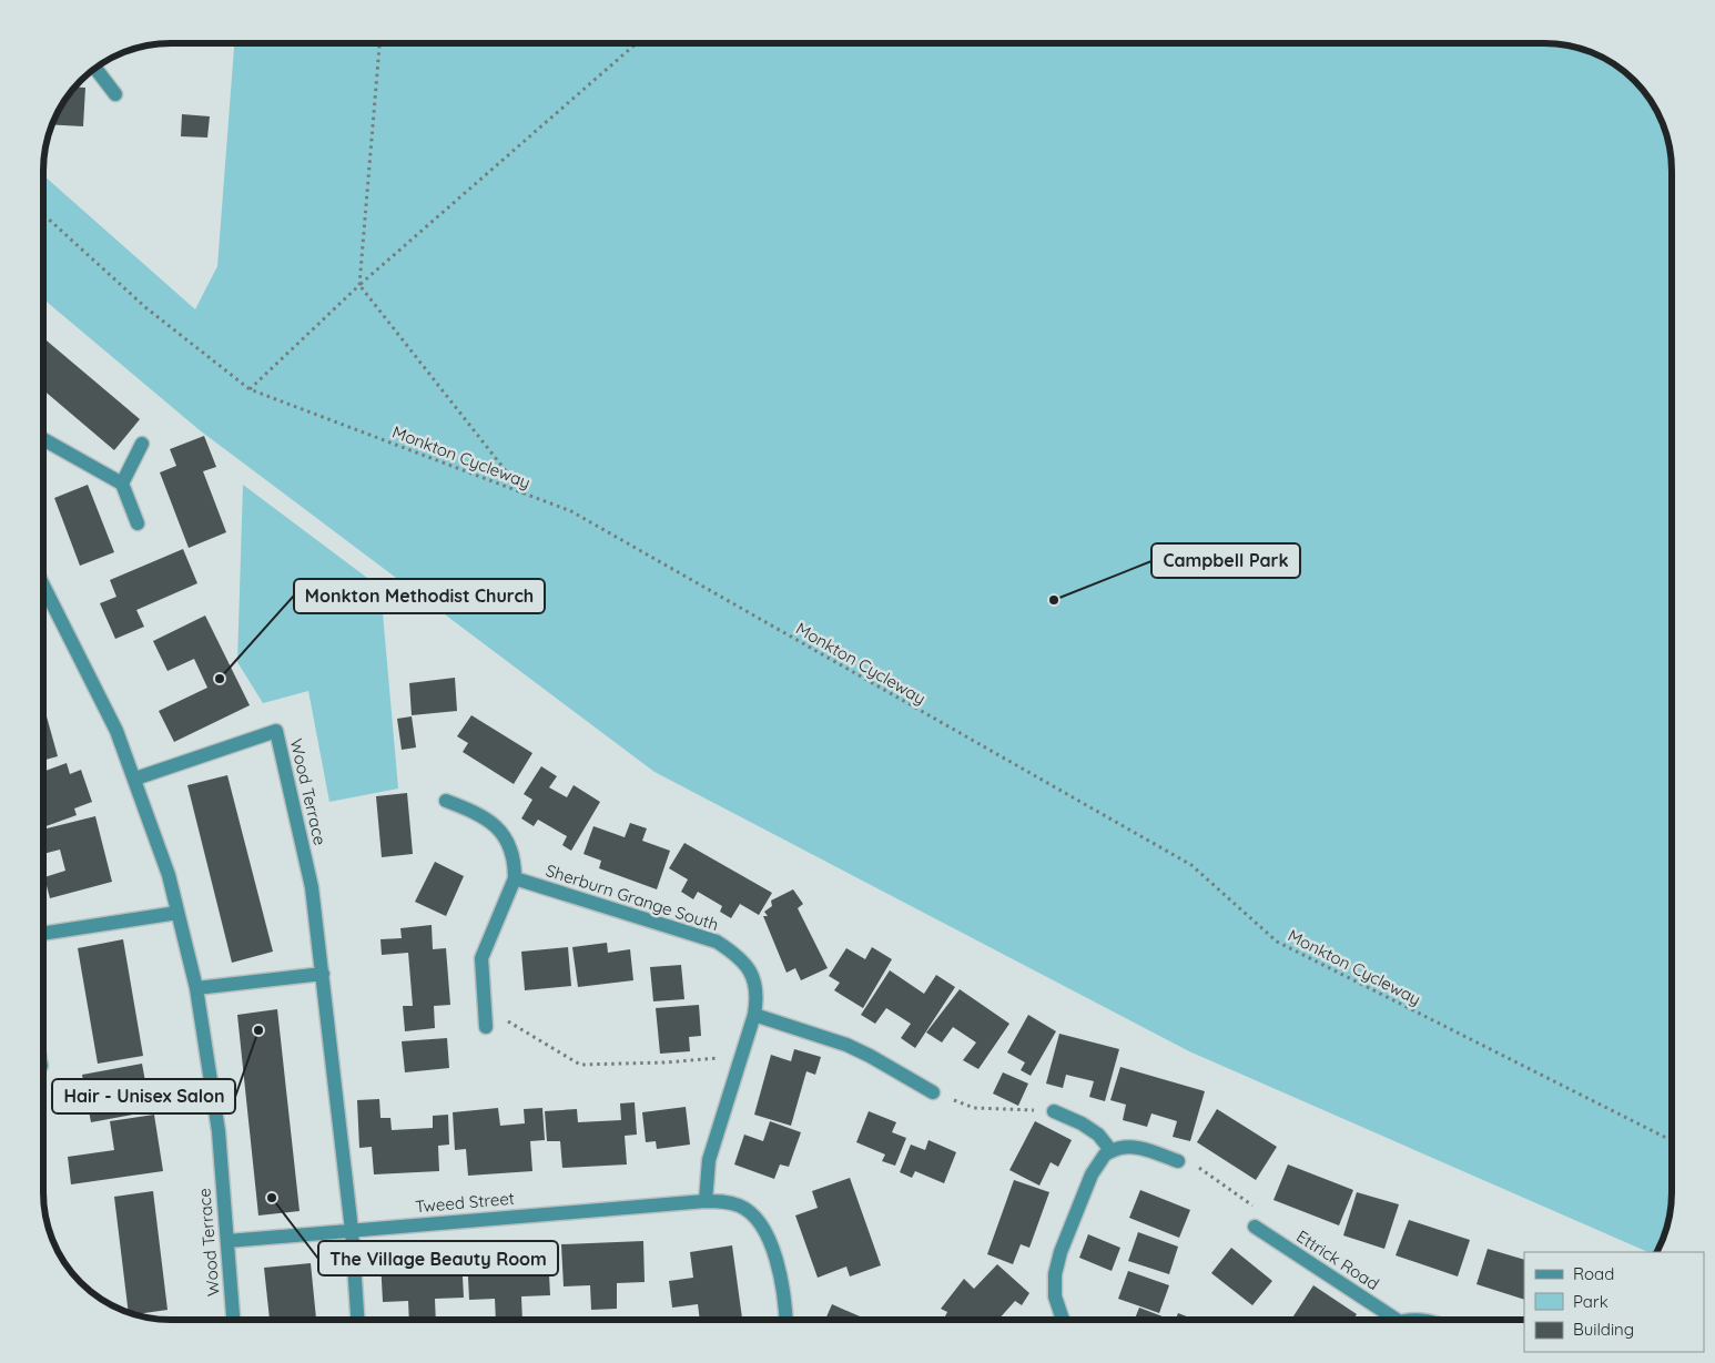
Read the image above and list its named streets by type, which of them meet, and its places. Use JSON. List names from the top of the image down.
{
  "streets": {
    "street": [
      "Wood Terrace",
      "Sherburn Grange South",
      "Tweed Street",
      "Ettrick Road"
    ],
    "path": ["Monkton Cycleway"]
  },
  "crossings": [
    ["Wood Terrace", "Tweed Street"],
    ["Sherburn Grange South", "Tweed Street"]
  ],
  "places": [
    "Campbell Park",
    "Monkton Methodist Church",
    "Hair - Unisex Salon",
    "The Village Beauty Room"
  ],
  "legend": ["Road", "Park", "Building"]
}
